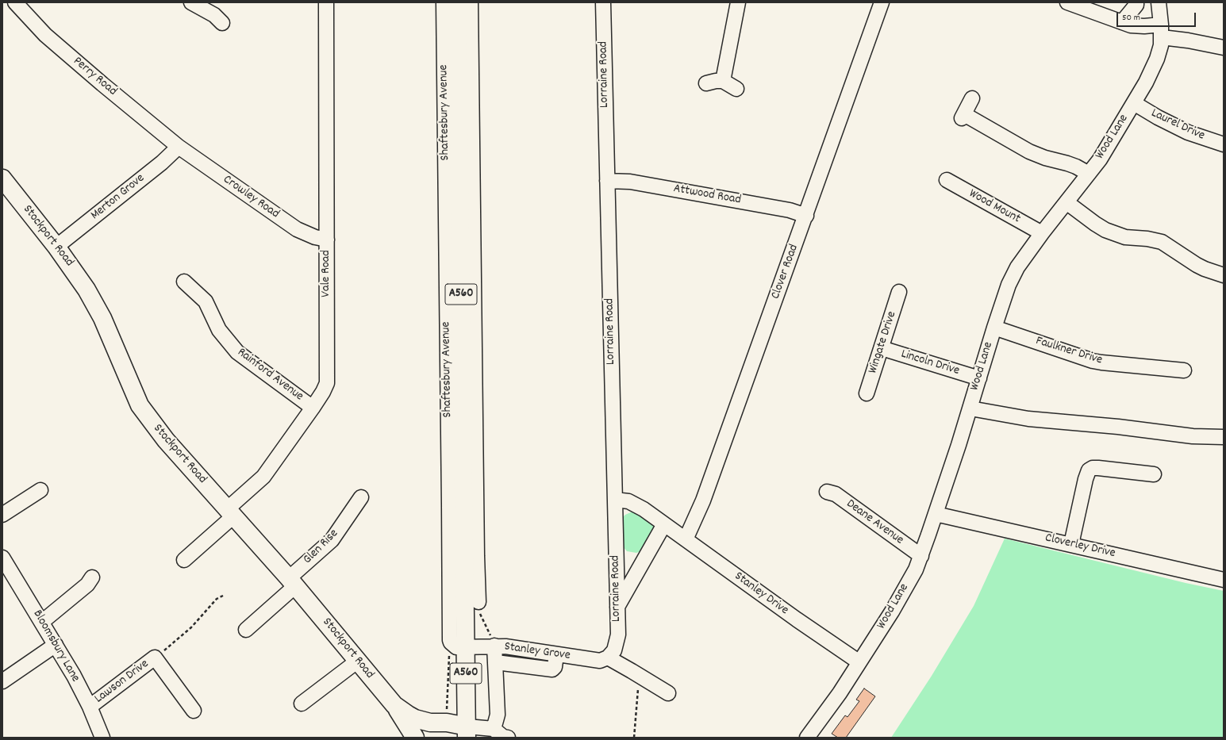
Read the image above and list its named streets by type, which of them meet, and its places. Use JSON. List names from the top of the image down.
{
  "streets": {
    "main road": ["Shaftesbury Avenue", "Stockport Road", "A560"],
    "street": [
      "Lorraine Road",
      "Perry Road",
      "Laurel Drive",
      "Wood Lane",
      "Attwood Road",
      "Merton Grove",
      "Crowley Road",
      "Wood Mount",
      "Clover Road",
      "Vale Road",
      "Wingate Drive",
      "Faulkner Drive",
      "Lincoln Drive",
      "Rainford Avenue",
      "Deane Avenue",
      "Cloverley Drive",
      "Glen Rise",
      "Stanley Drive",
      "Bloomsbury Lane",
      "Stanley Grove",
      "Lawson Drive"
    ]
  },
  "crossings": [
    ["Lorraine Road", "Attwood Road"],
    ["Lorraine Road", "Stanley Drive"],
    ["Lorraine Road", "Stanley Grove"],
    ["Perry Road", "Merton Grove"],
    ["Perry Road", "Crowley Road"],
    ["Shaftesbury Avenue", "Stockport Road"],
    ["Shaftesbury Avenue", "Stanley Grove"],
    ["Laurel Drive", "Wood Lane"],
    ["Wood Lane", "Wood Mount"],
    ["Wood Lane", "Faulkner Drive"],
    ["Wood Lane", "Lincoln Drive"],
    ["Wood Lane", "Deane Avenue"],
    ["Wood Lane", "Cloverley Drive"],
    ["Wood Lane", "Stanley Drive"],
    ["Attwood Road", "Clover Road"],
    ["Merton Grove", "Crowley Road"],
    ["Merton Grove", "Stockport Road"],
    ["Crowley Road", "Vale Road"],
    ["Stockport Road", "Vale Road"],
    ["Stockport Road", "Glen Rise"],
    ["Clover Road", "Stanley Drive"],
    ["Vale Road", "Rainford Avenue"],
    ["Wingate Drive", "Lincoln Drive"],
    ["Bloomsbury Lane", "Lawson Drive"]
  ],
  "scale_bar": "50 m"
}
